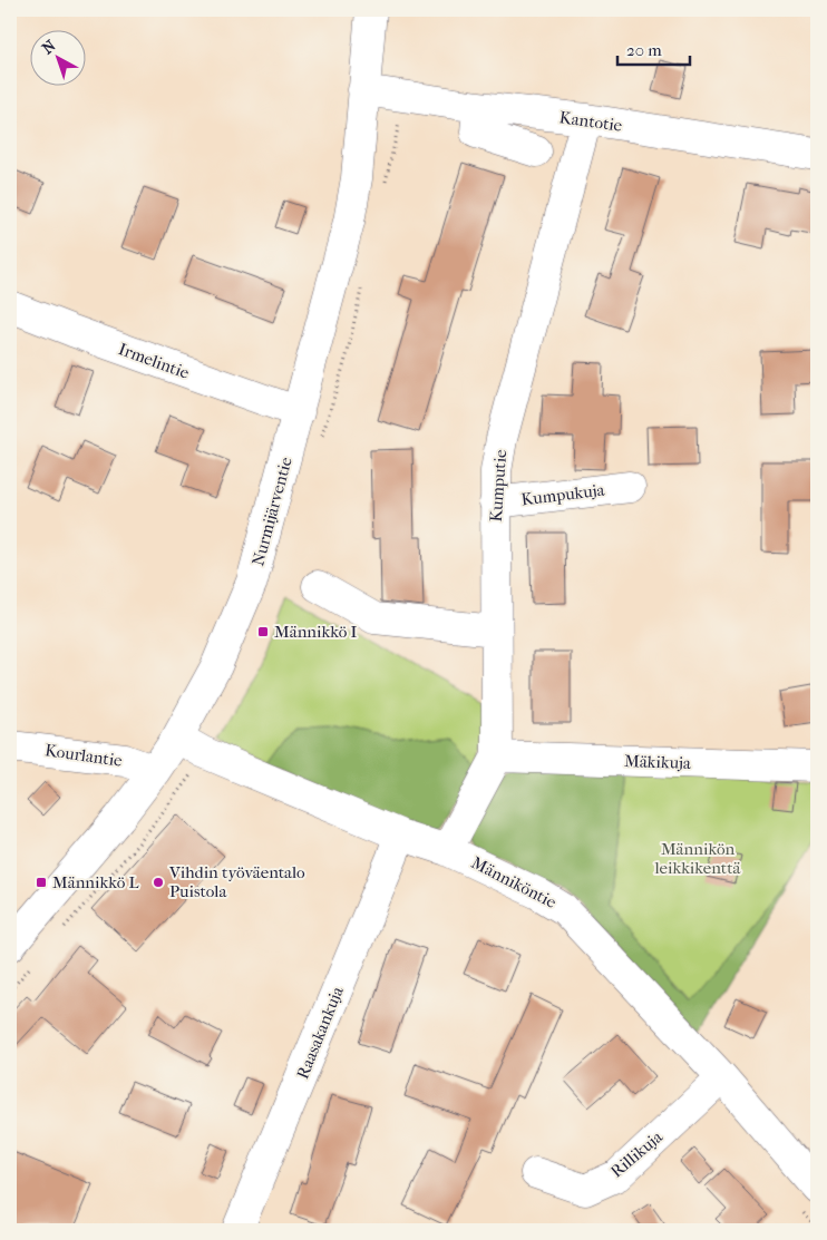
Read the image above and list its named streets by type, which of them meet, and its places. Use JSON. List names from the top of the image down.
{
  "streets": {
    "street": [
      "Kantotie",
      "Irmelintie",
      "Kumputie",
      "Kumpukuja",
      "Nurmijärventie",
      "Kourlantie",
      "Mäkikuja",
      "Männiköntie",
      "Raasakankuja",
      "Rillikuja"
    ]
  },
  "crossings": [
    ["Kantotie", "Kumputie"],
    ["Kantotie", "Nurmijärventie"],
    ["Irmelintie", "Nurmijärventie"],
    ["Kumputie", "Kumpukuja"],
    ["Kumputie", "Mäkikuja"],
    ["Kumputie", "Männiköntie"],
    ["Nurmijärventie", "Kourlantie"],
    ["Nurmijärventie", "Männiköntie"],
    ["Männiköntie", "Raasakankuja"],
    ["Männiköntie", "Rillikuja"]
  ],
  "parks": ["Männikön leikkikenttä"],
  "places": {
    "transit": ["Männikkö I", "Männikkö L"],
    "other": ["Vihdin työväentalo Puistola"]
  },
  "scale_bar": "20 m",
  "north": "top left"
}
